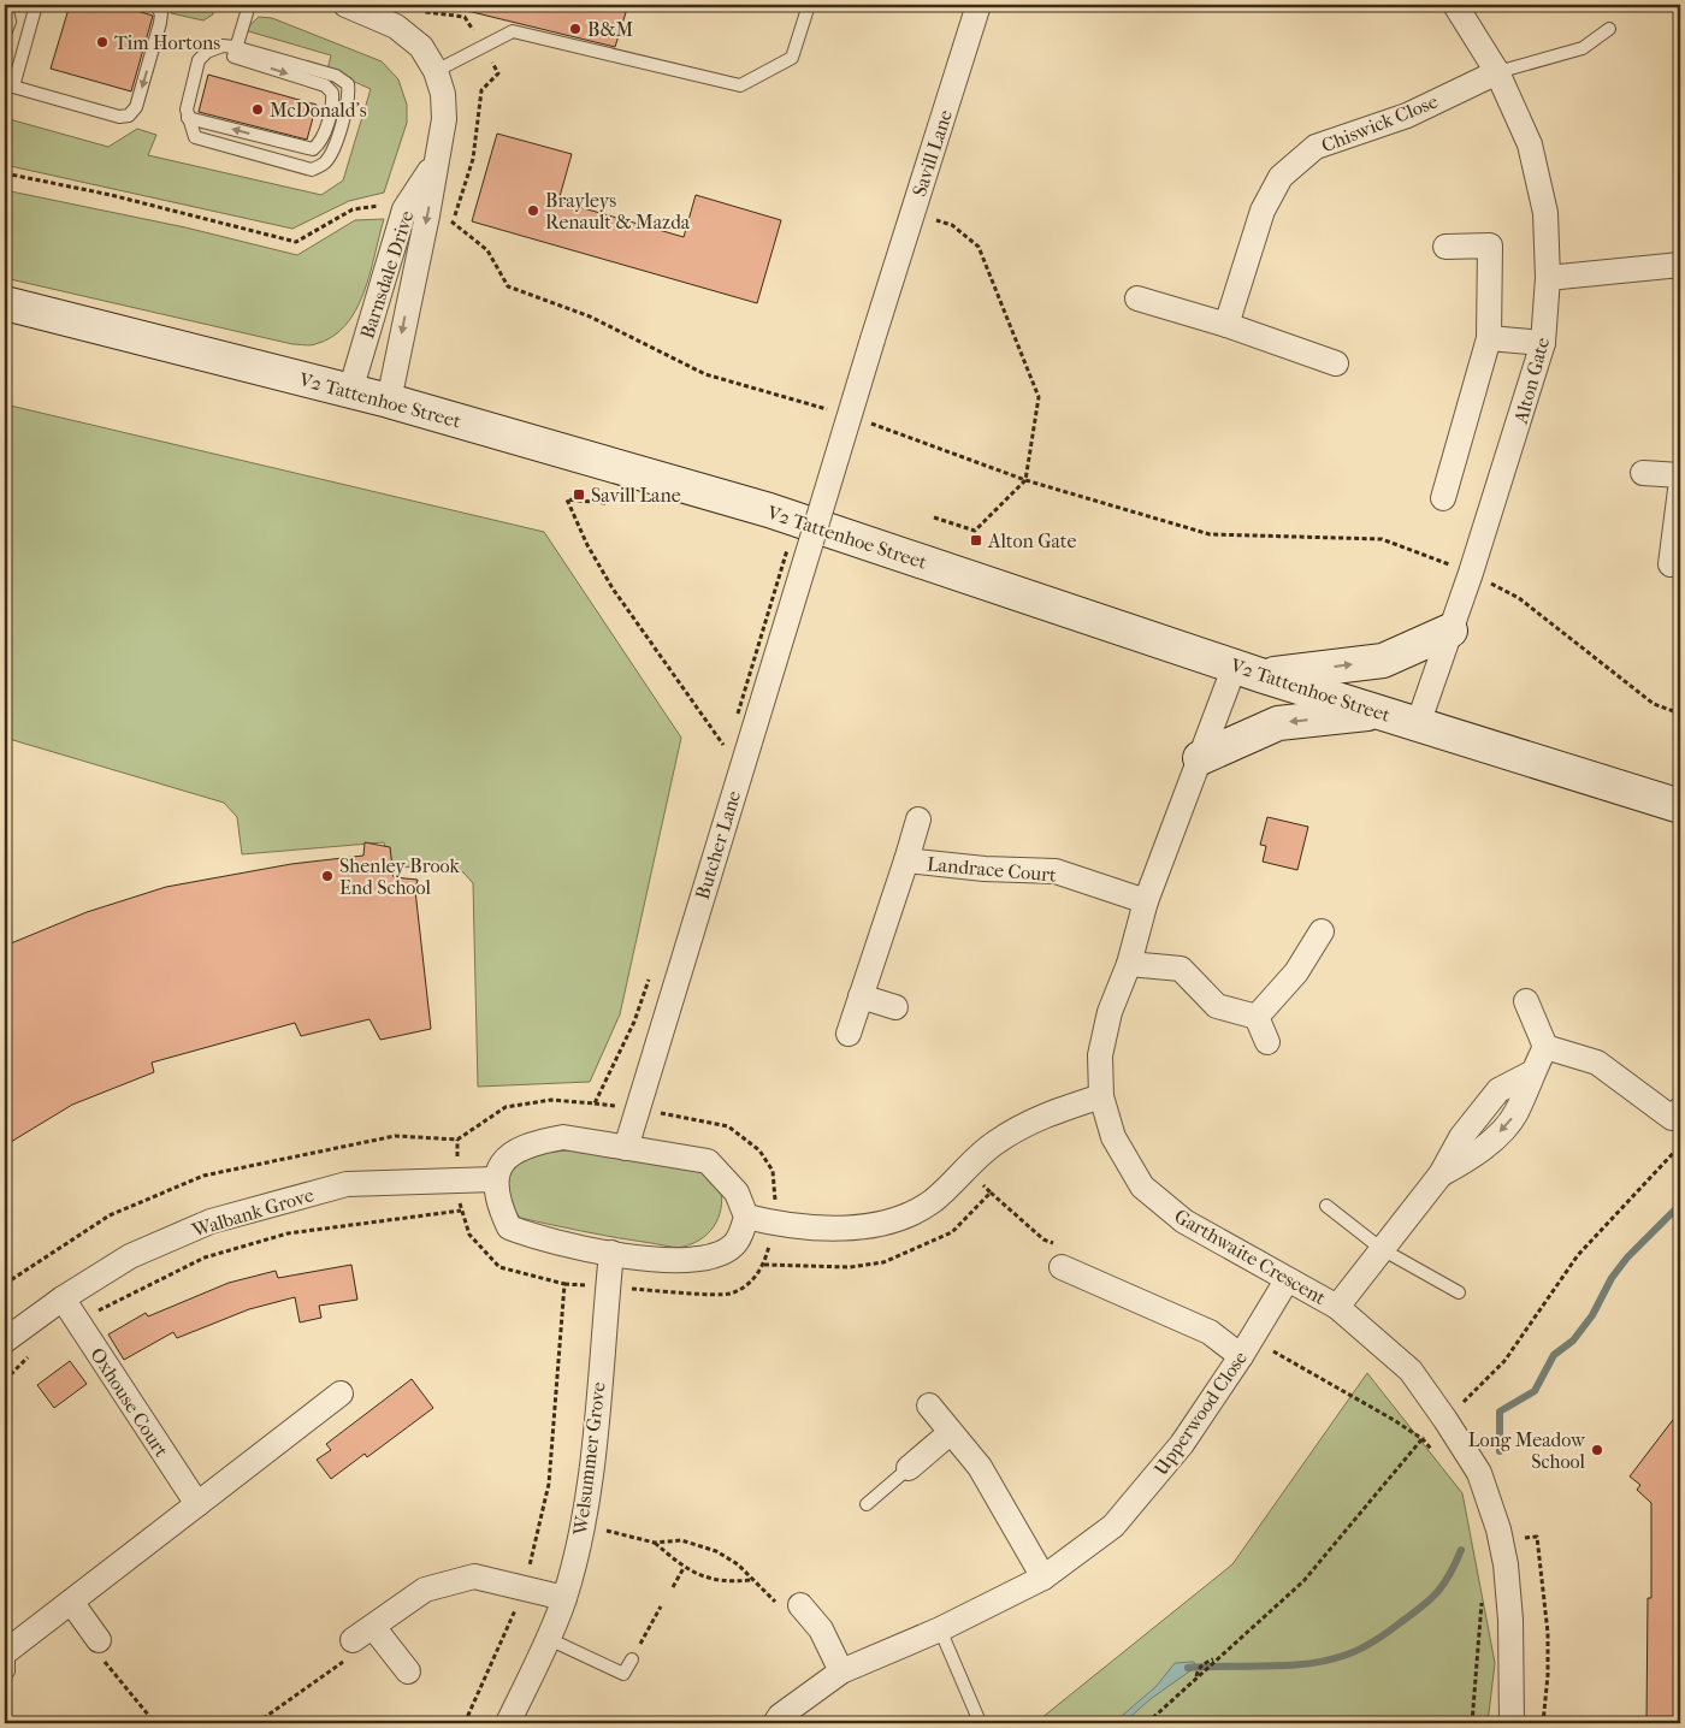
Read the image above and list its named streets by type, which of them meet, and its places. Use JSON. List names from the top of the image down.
{
  "streets": {
    "street": [
      "Chiswick Close",
      "Savill Lane",
      "Barnsdale Drive",
      "Alton Gate",
      "V2 Tattenhoe Street",
      "Butcher Lane",
      "Landrace Court",
      "Walbank Grove",
      "Garthwaite Crescent",
      "Oxhouse Court",
      "Upperwood Close",
      "Welsummer Grove"
    ]
  },
  "crossings": [
    ["Chiswick Close", "Alton Gate"],
    ["Savill Lane", "Butcher Lane"],
    ["Barnsdale Drive", "V2 Tattenhoe Street"],
    ["Alton Gate", "V2 Tattenhoe Street"],
    ["V2 Tattenhoe Street", "Garthwaite Crescent"],
    ["Landrace Court", "Garthwaite Crescent"],
    ["Walbank Grove", "Oxhouse Court"],
    ["Garthwaite Crescent", "Upperwood Close"]
  ],
  "places": {
    "other": [
      "B&M",
      "Tim Hortons",
      "McDonald's",
      "Brayleys Renault & Mazda",
      "Shenley Brook End School",
      "Long Meadow School"
    ],
    "transit": ["Savill Lane", "Alton Gate"]
  }
}
